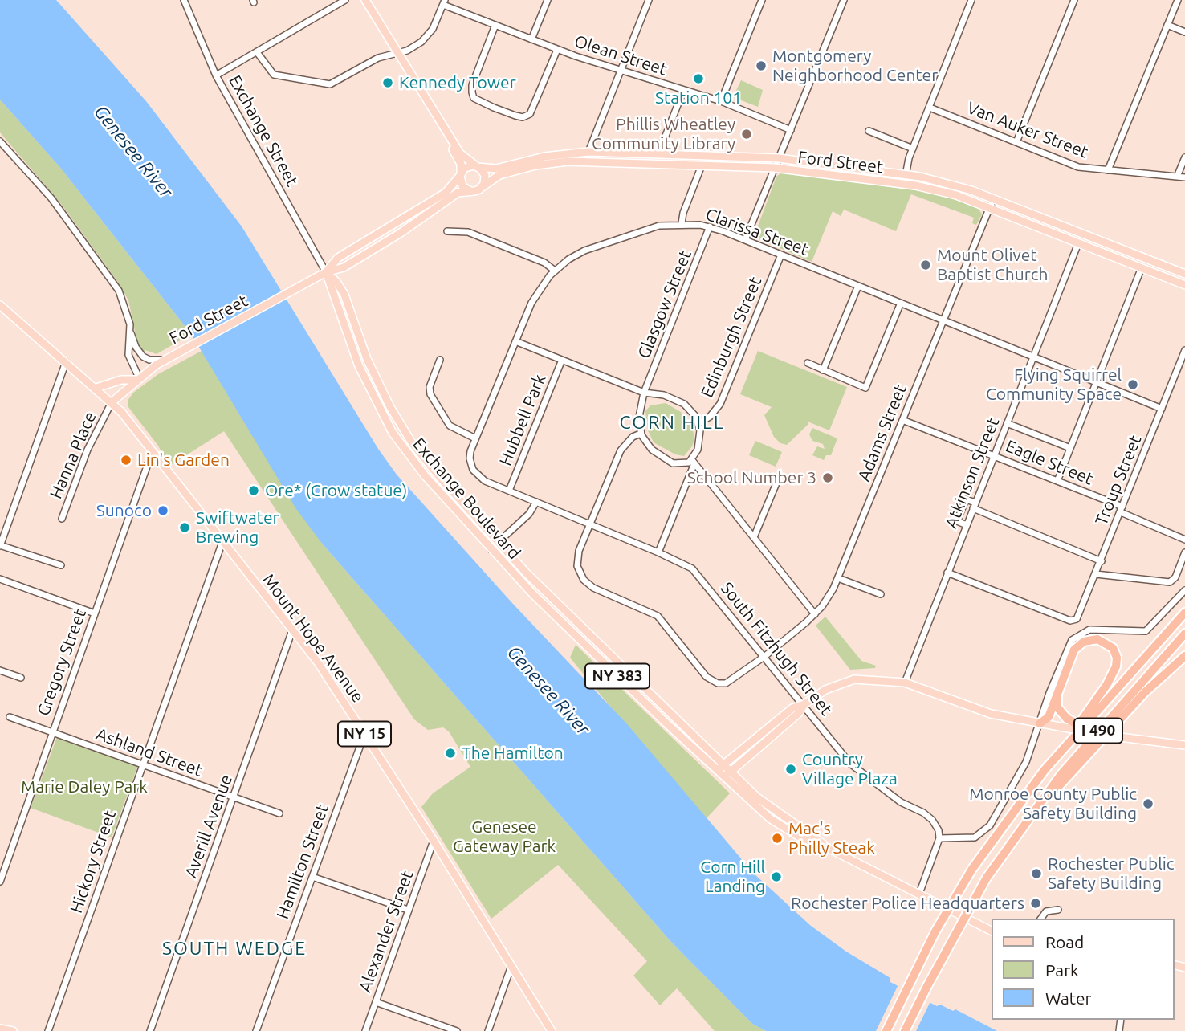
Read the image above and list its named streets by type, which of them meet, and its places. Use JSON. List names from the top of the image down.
{
  "streets": {
    "highway": ["I 490"],
    "main road": [
      "Ford Street",
      "Exchange Boulevard",
      "Mount Hope Avenue",
      "NY 383",
      "NY 15"
    ],
    "street": [
      "Olean Street",
      "Van Auker Street",
      "Exchange Street",
      "Clarissa Street",
      "Glasgow Street",
      "Edinburgh Street",
      "Hubbell Park",
      "Adams Street",
      "Hanna Place",
      "Eagle Street",
      "Atkinson Street",
      "Troup Street",
      "South Fitzhugh Street",
      "Gregory Street",
      "Ashland Street",
      "Averill Avenue",
      "Hickory Street",
      "Hamilton Street",
      "Alexander Street"
    ]
  },
  "crossings": [
    ["Exchange Street", "Ford Street"],
    ["Exchange Street", "Exchange Boulevard"],
    ["Ford Street", "Adams Street"],
    ["Ford Street", "Hanna Place"],
    ["Ford Street", "Atkinson Street"],
    ["Ford Street", "Exchange Boulevard"],
    ["Ford Street", "Mount Hope Avenue"],
    ["Clarissa Street", "Glasgow Street"],
    ["Clarissa Street", "Edinburgh Street"],
    ["Clarissa Street", "Hubbell Park"],
    ["Clarissa Street", "Adams Street"],
    ["Clarissa Street", "Atkinson Street"],
    ["Clarissa Street", "Troup Street"],
    ["Clarissa Street", "South Fitzhugh Street"],
    ["Glasgow Street", "Edinburgh Street"],
    ["Hubbell Park", "South Fitzhugh Street"],
    ["Adams Street", "Eagle Street"],
    ["Adams Street", "South Fitzhugh Street"],
    ["Hanna Place", "Mount Hope Avenue"],
    ["Eagle Street", "Atkinson Street"],
    ["Eagle Street", "Troup Street"],
    ["Atkinson Street", "Troup Street"],
    ["Mount Hope Avenue", "Gregory Street"],
    ["Mount Hope Avenue", "Averill Avenue"],
    ["Mount Hope Avenue", "Hickory Street"],
    ["Mount Hope Avenue", "Hamilton Street"],
    ["Mount Hope Avenue", "Alexander Street"],
    ["Gregory Street", "Ashland Street"],
    ["Ashland Street", "Averill Avenue"],
    ["Ashland Street", "Hickory Street"]
  ],
  "districts": ["CORN HILL", "SOUTH WEDGE"],
  "water": ["Genesee River"],
  "parks": ["Marie Daley Park", "Genesee Gateway Park"],
  "places": [
    "Montgomery Neighborhood Center",
    "Station 101",
    "Kennedy Tower",
    "Phillis Wheatley Community Library",
    "Mount Olivet Baptist Church",
    "Flying Squirrel Community Space",
    "Lin's Garden",
    "School Number 3",
    "Ore* (Crow statue)",
    "Sunoco",
    "Swiftwater Brewing",
    "The Hamilton",
    "Country Village Plaza",
    "Monroe County Public Safety Building",
    "Mac's Philly Steak",
    "Rochester Public Safety Building",
    "Corn Hill Landing",
    "Rochester Police Headquarters"
  ],
  "legend": ["Road", "Park", "Water"]
}
